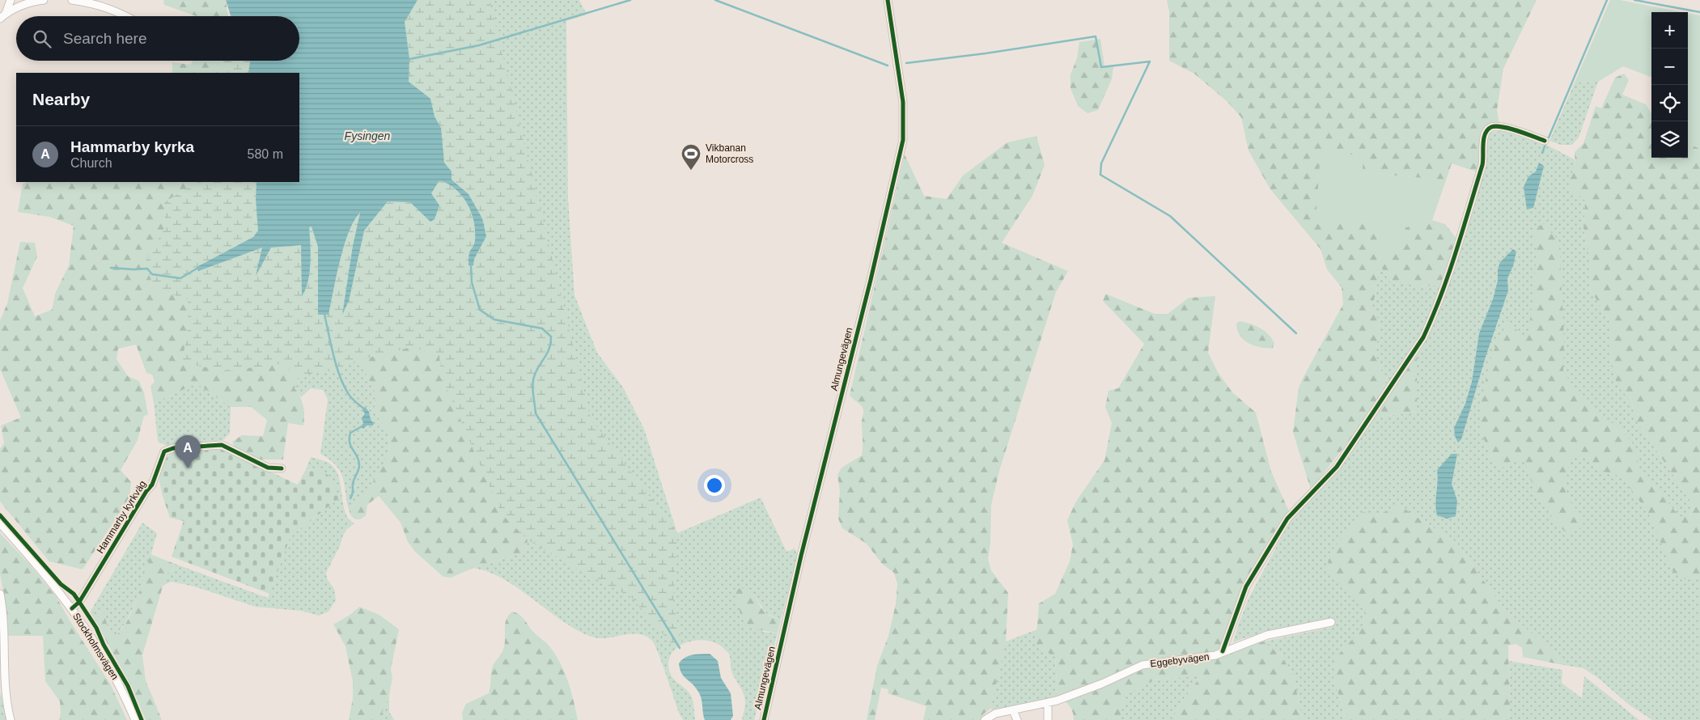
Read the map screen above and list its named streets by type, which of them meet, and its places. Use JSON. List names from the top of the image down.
{
  "streets": {
    "street": [
      "Almungevägen",
      "Hammarby kyrkväg",
      "Stockholmsvägen",
      "Eggebyvägen"
    ]
  },
  "crossings": [
    ["Hammarby kyrkväg", "Stockholmsvägen"]
  ],
  "water": ["Fysingen"],
  "places": {
    "sports": ["Vikbanan Motorcross"]
  },
  "page": {
    "map_buttons": ["+", "−"],
    "search": "Search here",
    "heading": "Nearby",
    "list": [
      {
        "mark": "A",
        "name": "Hammarby kyrka",
        "note": "Church",
        "value": "580 m"
      }
    ],
    "pins": "A"
  }
}
